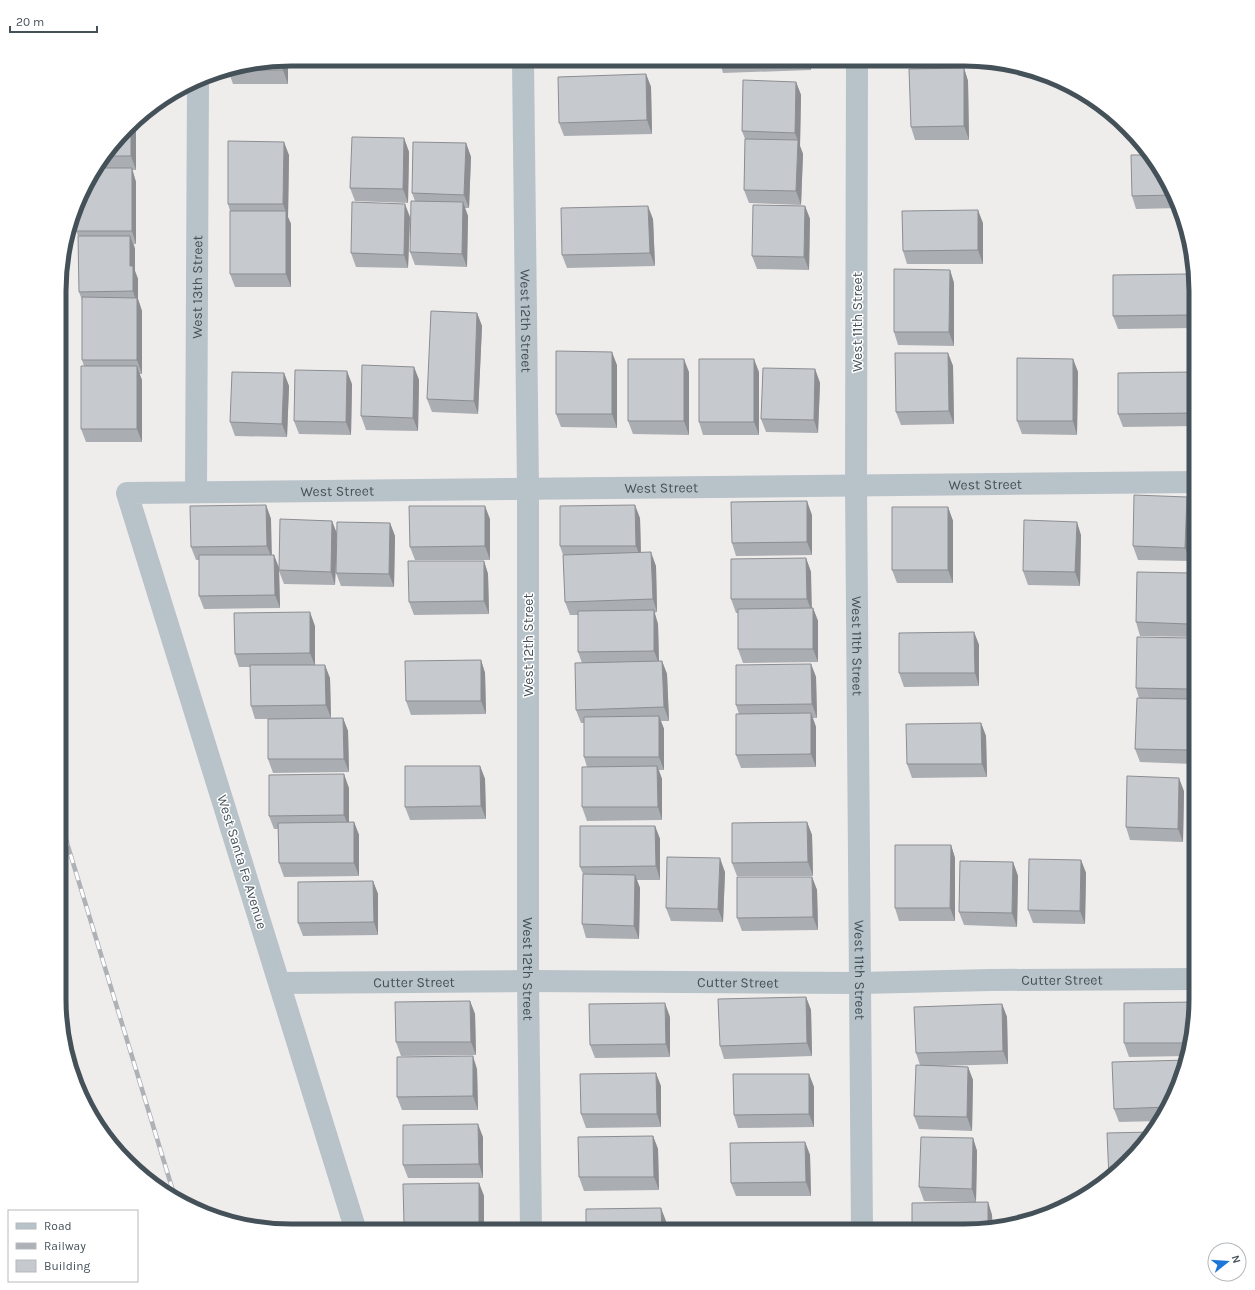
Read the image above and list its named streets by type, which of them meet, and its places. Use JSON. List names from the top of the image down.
{
  "streets": {
    "street": [
      "West 13th Street",
      "West 12th Street",
      "West 11th Street",
      "West Street",
      "West Santa Fe Avenue",
      "Cutter Street"
    ]
  },
  "crossings": [
    ["West 13th Street", "West Street"],
    ["West 12th Street", "West Street"],
    ["West 12th Street", "Cutter Street"],
    ["West 11th Street", "West Street"],
    ["West 11th Street", "Cutter Street"],
    ["West Street", "West Santa Fe Avenue"],
    ["West Santa Fe Avenue", "Cutter Street"]
  ],
  "legend": ["Road", "Railway", "Building"],
  "scale_bar": "20 m",
  "north": "right"
}
